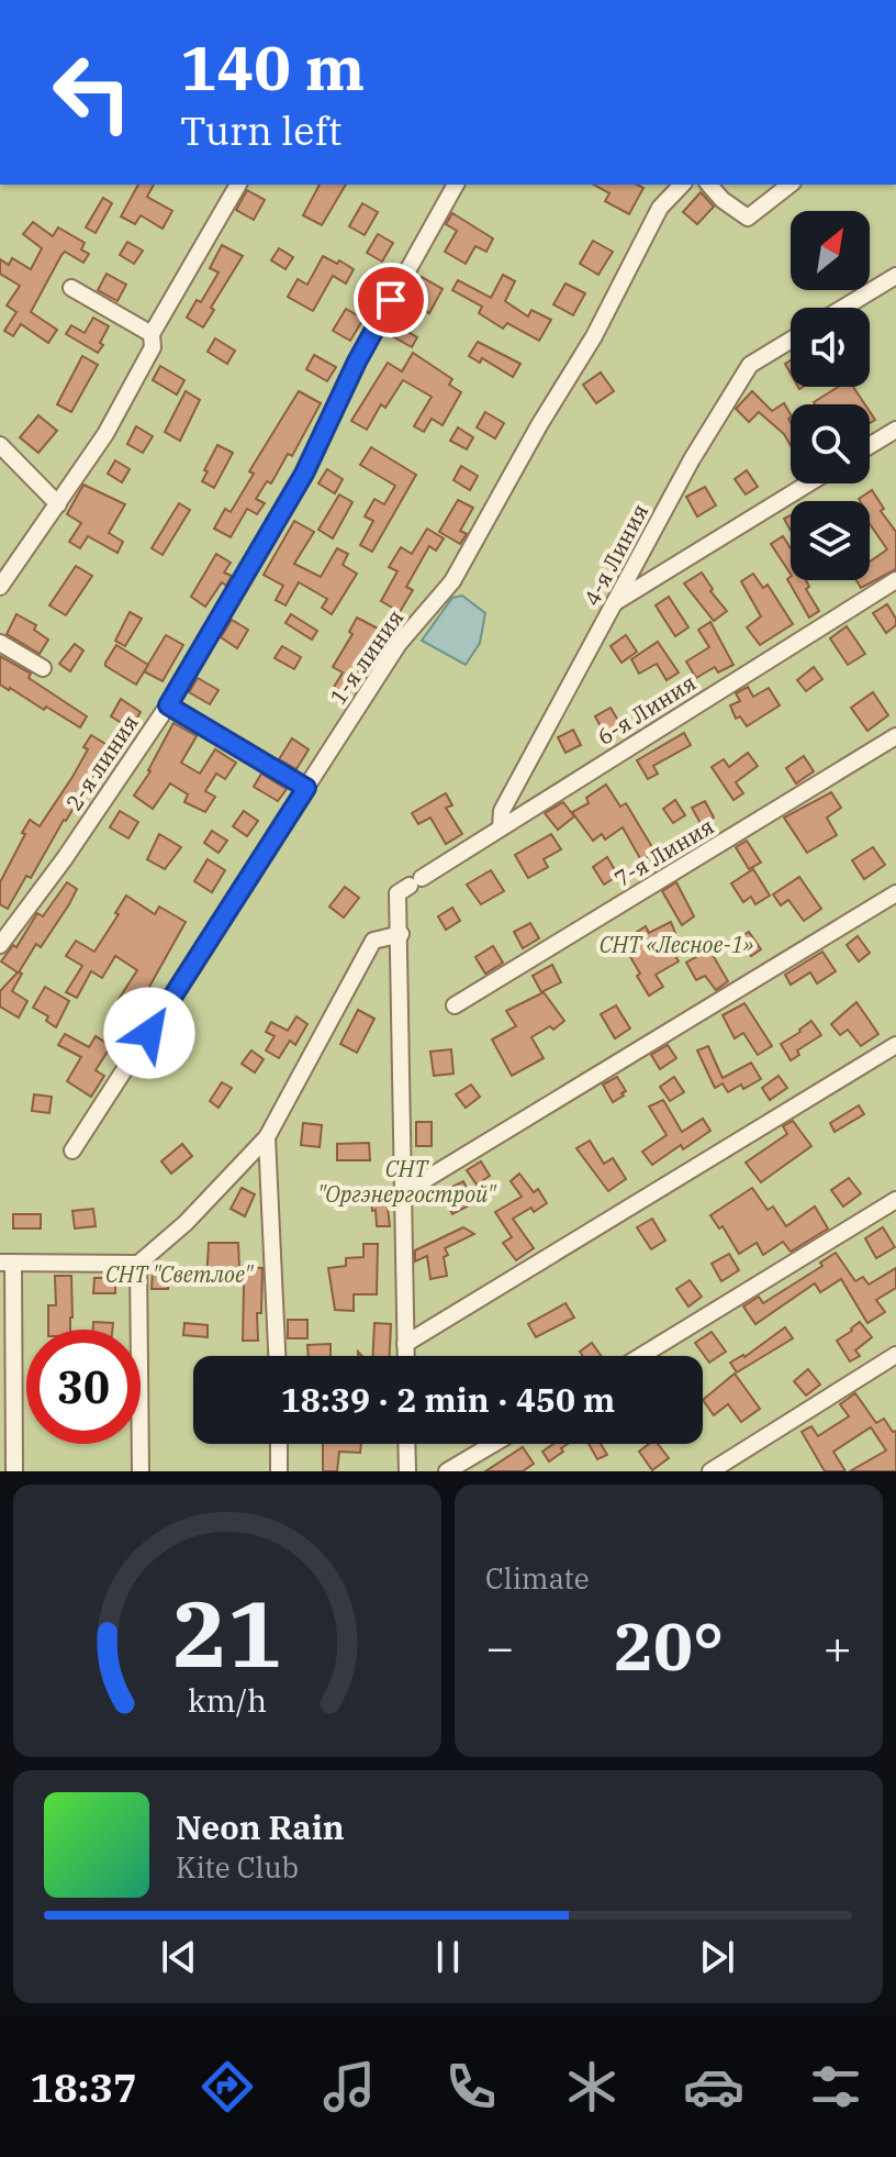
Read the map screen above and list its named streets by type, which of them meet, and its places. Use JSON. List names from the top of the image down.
{
  "streets": {
    "street": [
      "4-я Линия",
      "1-я линия",
      "6-я Линия",
      "2-я линия",
      "7-я Линия"
    ]
  },
  "crossings": [
    ["4-я Линия", "6-я Линия"]
  ],
  "parks": ["СНТ «Лесное-1»", "СНТ \"Оргэнергострой\"", "СНТ \"Светлое\""],
  "north": "top right",
  "page": {
    "turn": ["140 m", "Turn left"],
    "limit": "30",
    "trip": "18:39 · 2 min · 450 m",
    "tile": "Climate",
    "heat": ["−", "20°", "+"],
    "song": ["Neon Rain", "Kite Club"],
    "tabs": "18:37",
    "gauge": ["21", "km/h"]
  }
}
